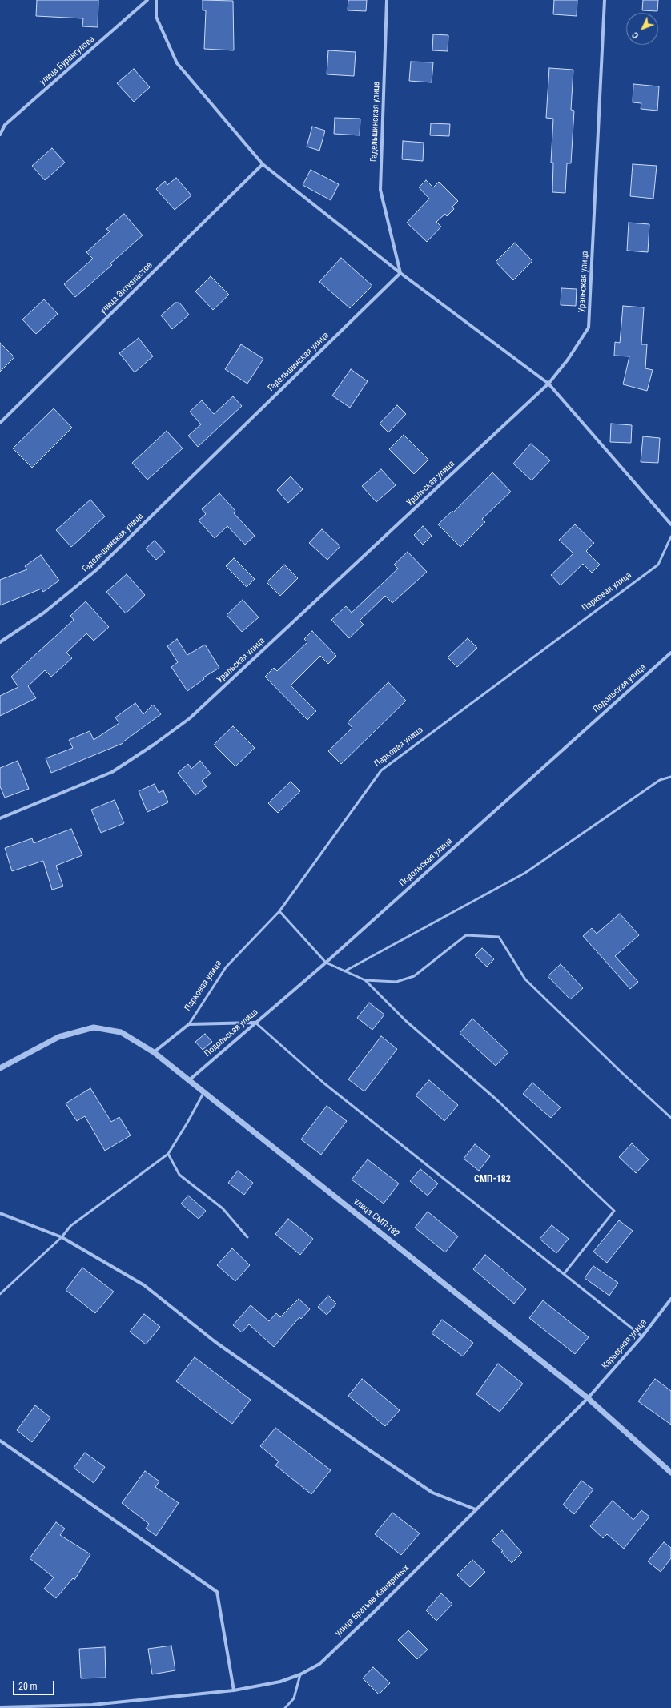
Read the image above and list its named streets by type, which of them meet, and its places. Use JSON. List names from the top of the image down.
{
  "streets": {
    "street": [
      "улица Бурангулова",
      "Гадельшинская улица",
      "Уральская улица",
      "улица Энтузиастов",
      "Подольская улица",
      "улица СМП-182",
      "Карьерная улица",
      "улица Братьев Кашириных"
    ],
    "lane": ["Парковая улица"]
  },
  "crossings": [
    ["Подольская улица", "улица СМП-182"],
    ["улица СМП-182", "Карьерная улица"],
    ["улица СМП-182", "улица Братьев Кашириных"],
    ["Карьерная улица", "улица Братьев Кашириных"]
  ],
  "districts": ["СМП-182"],
  "scale_bar": "20 m",
  "north": "bottom left"
}
